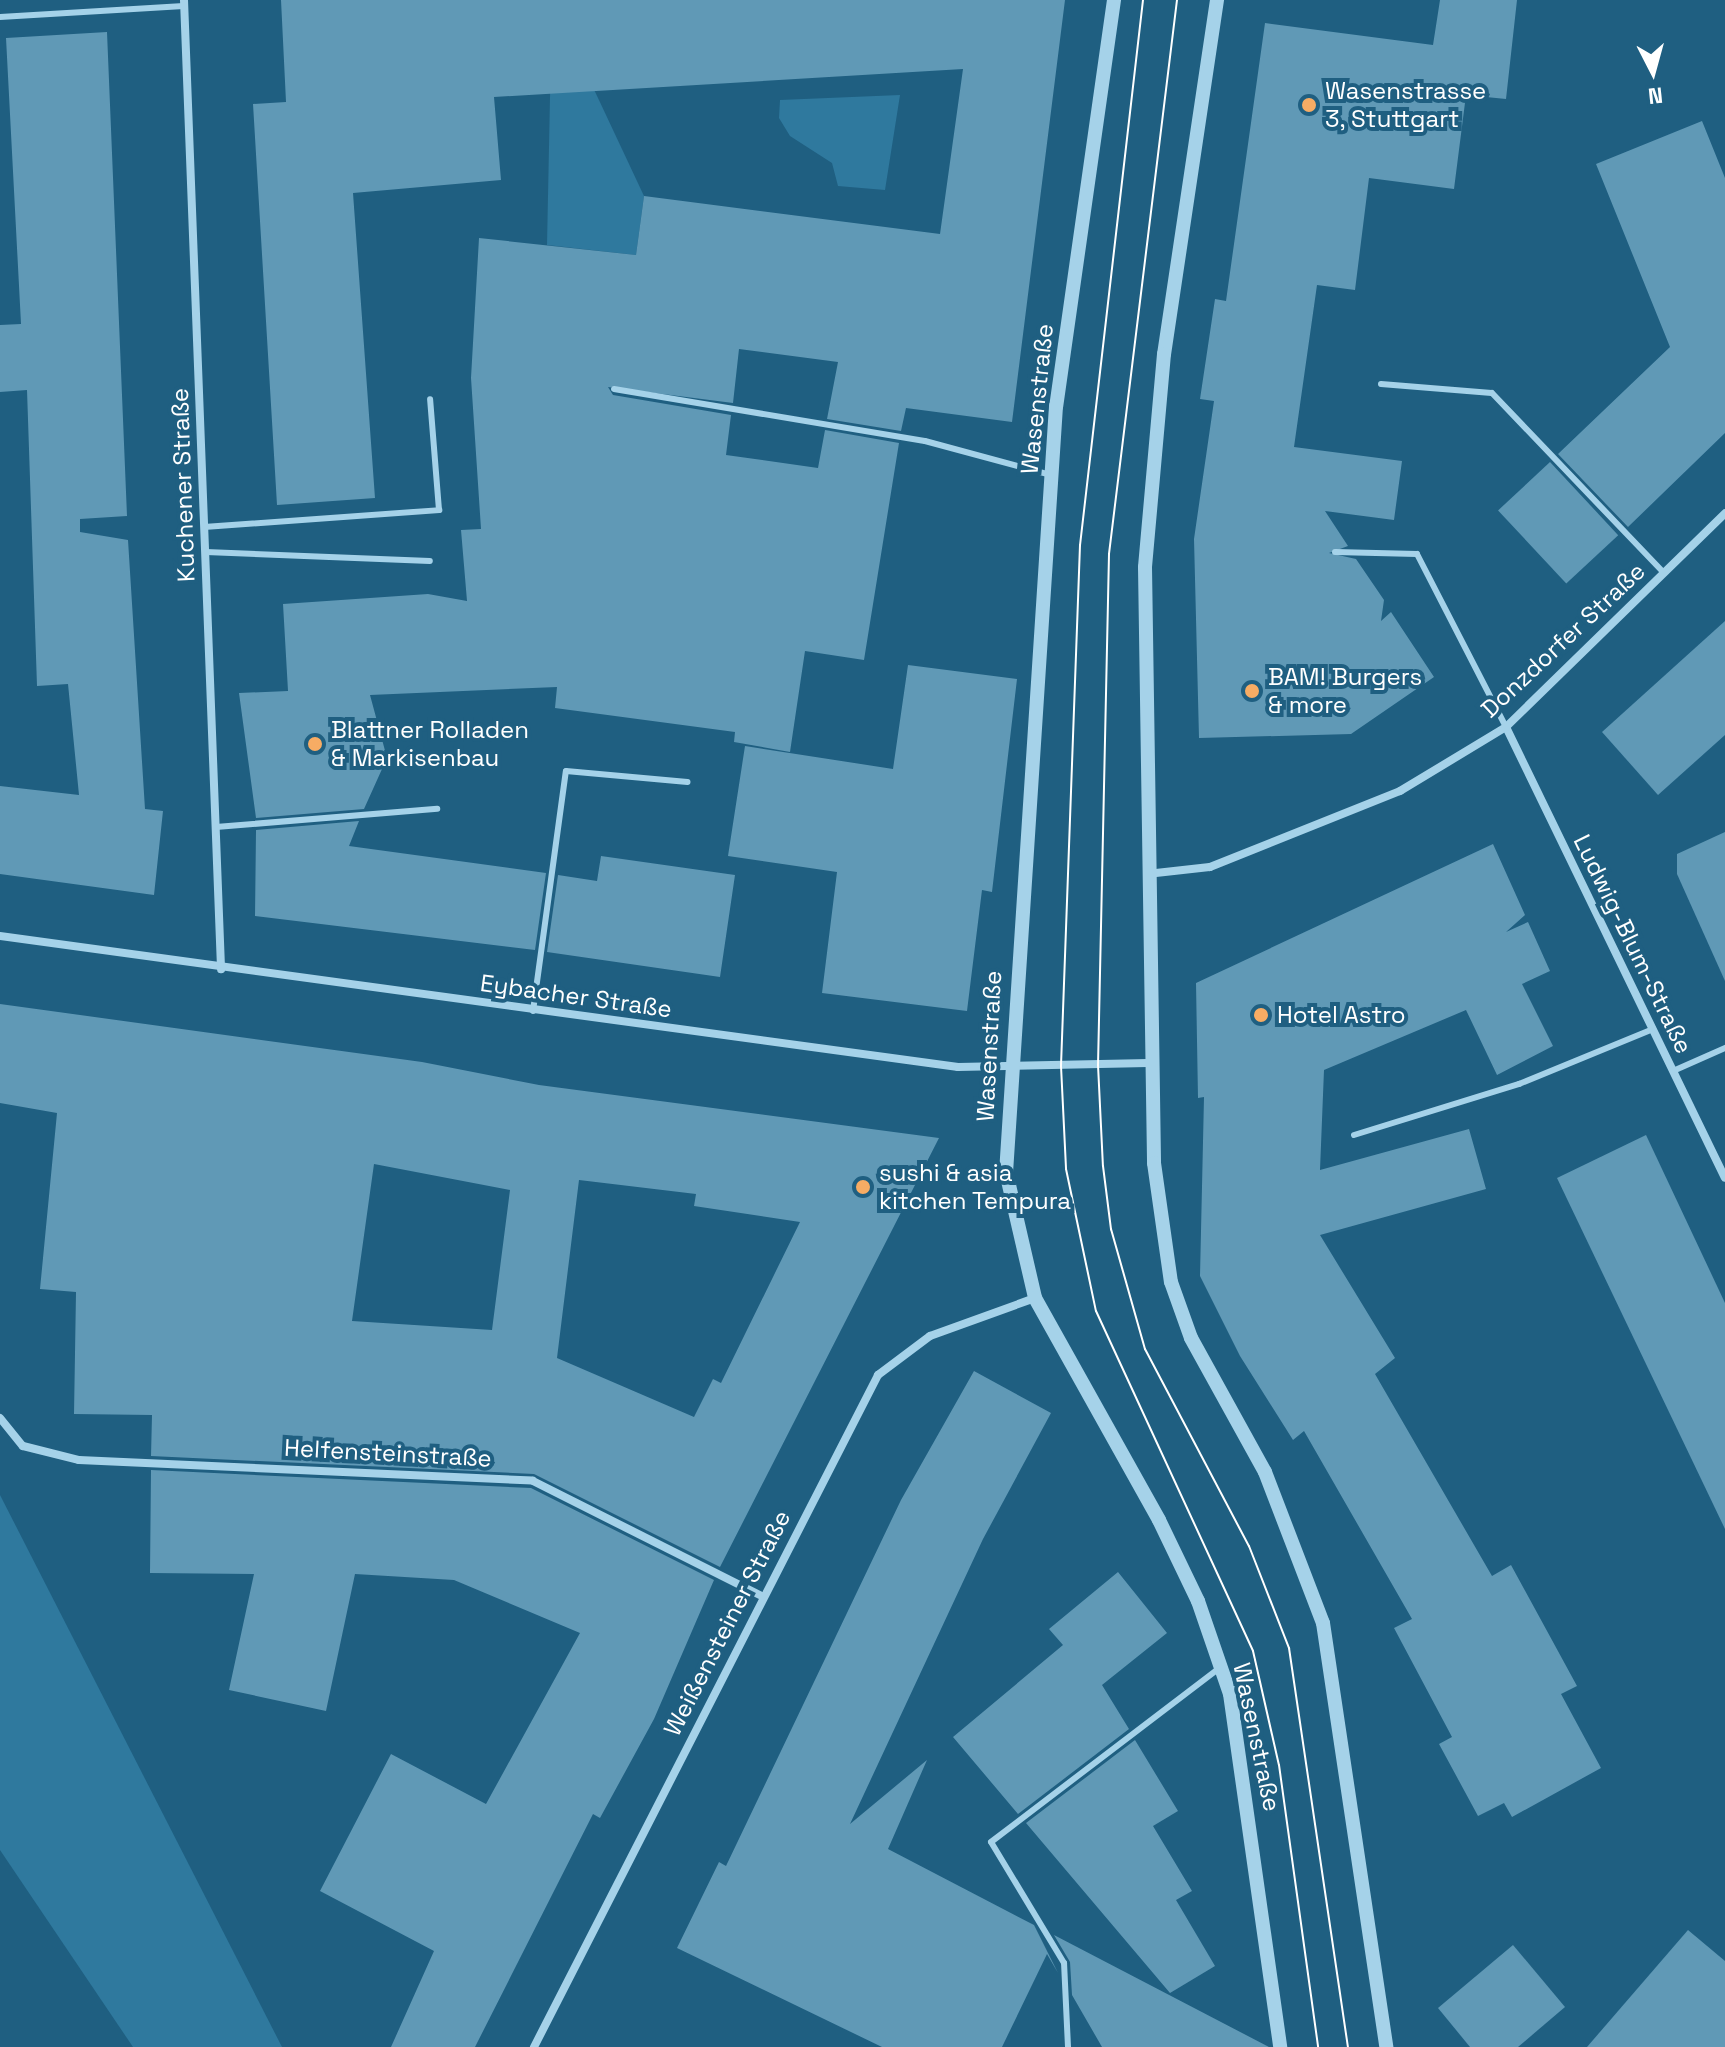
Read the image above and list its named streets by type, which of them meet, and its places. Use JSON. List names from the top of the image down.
{
  "streets": {
    "street": [
      "Wasenstraße",
      "Kuchener Straße",
      "Donzdorfer Straße",
      "Ludwig-Blum-Straße",
      "Eybacher Straße",
      "Helfensteinstraße",
      "Weißensteiner Straße"
    ]
  },
  "crossings": [
    ["Wasenstraße", "Eybacher Straße"],
    ["Wasenstraße", "Weißensteiner Straße"],
    ["Kuchener Straße", "Eybacher Straße"],
    ["Donzdorfer Straße", "Ludwig-Blum-Straße"],
    ["Helfensteinstraße", "Weißensteiner Straße"]
  ],
  "places": [
    "Wasenstrasse 3, Stuttgart",
    "BAM! Burgers & more",
    "Blattner Rolladen & Markisenbau",
    "Hotel Astro",
    "sushi & asia kitchen Tempura"
  ],
  "north": "bottom"
}
